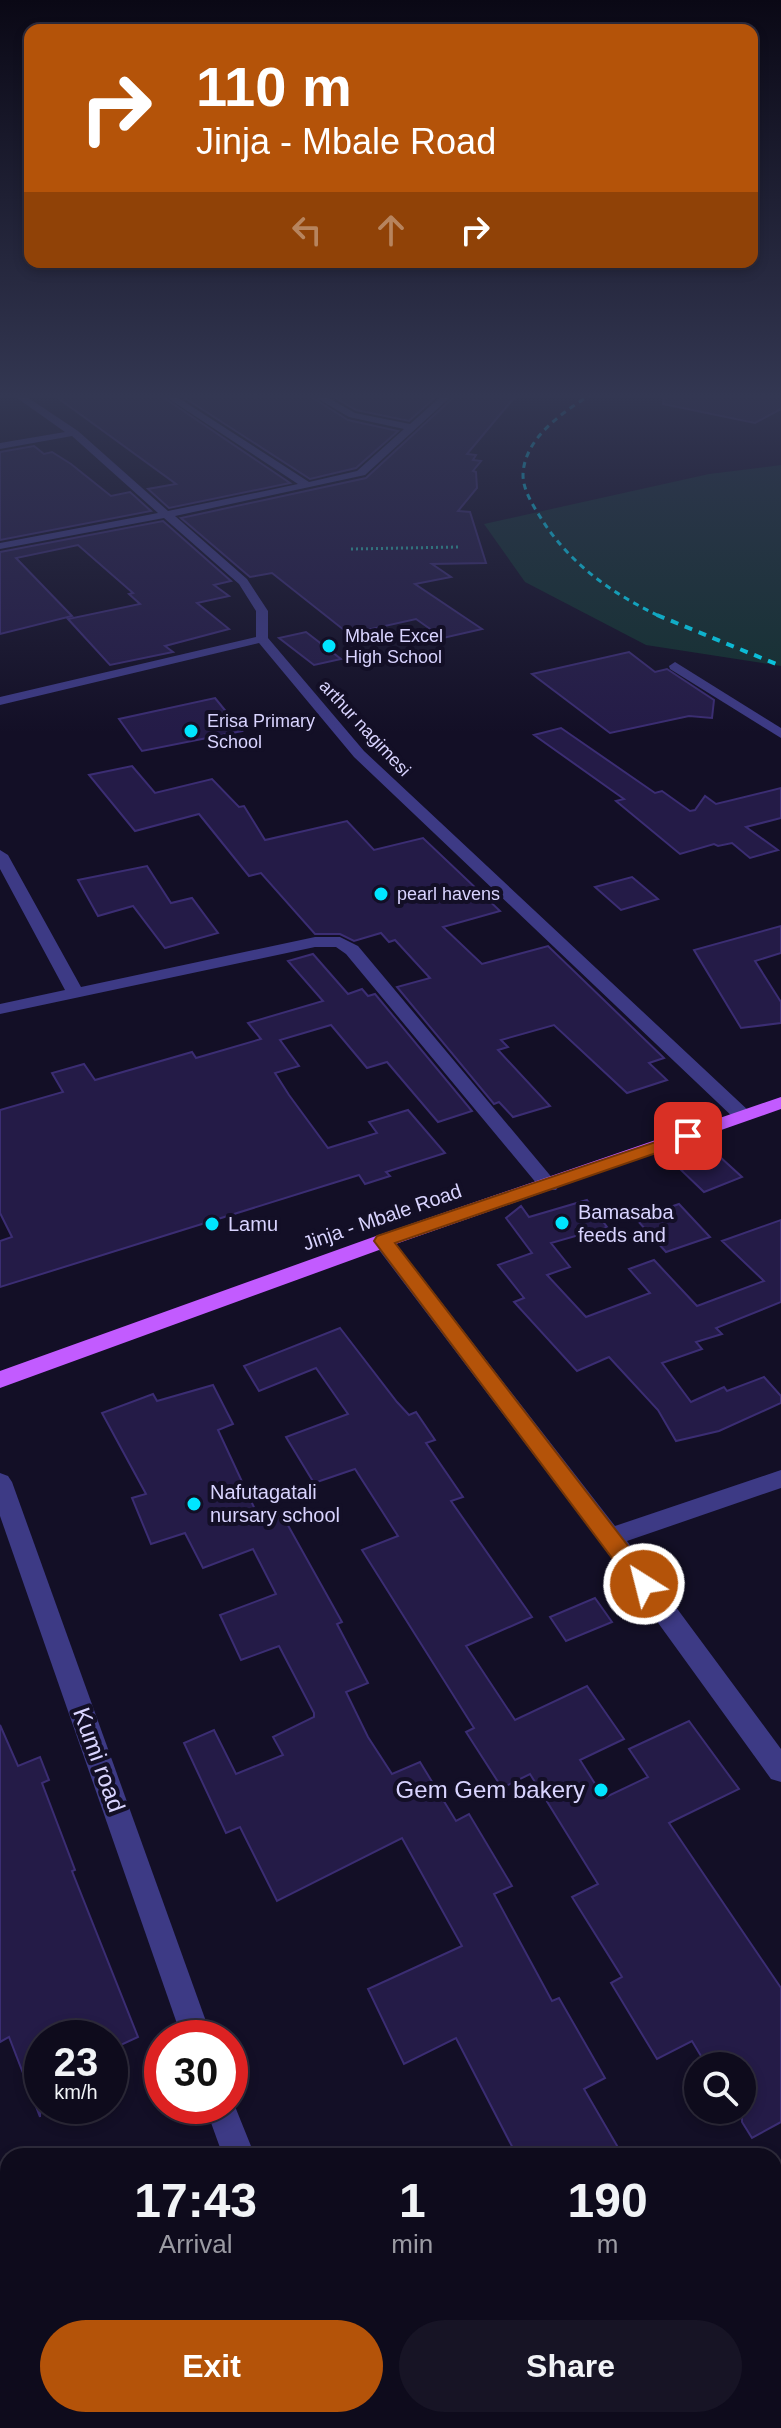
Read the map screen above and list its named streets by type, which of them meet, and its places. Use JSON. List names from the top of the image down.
{
  "streets": {
    "main road": ["Jinja - Mbale Road"],
    "street": ["arthur nagimesi", "Kumi road"]
  },
  "crossings": [
    ["arthur nagimesi", "Jinja - Mbale Road"]
  ],
  "places": [
    "Mbale Excel High School",
    "Erisa Primary School",
    "pearl havens",
    "Bamasaba feeds and",
    "Lamu",
    "Nafutagatali nursary school",
    "Gem Gem bakery"
  ],
  "page": {
    "turn": ["110 m", "Jinja - Mbale Road"],
    "speed": "23 km/h",
    "limit": "30",
    "eta": [
      "17:43",
      "Arrival",
      "1",
      "min",
      "190",
      "m"
    ],
    "buttons": ["Exit", "Share"]
  }
}
